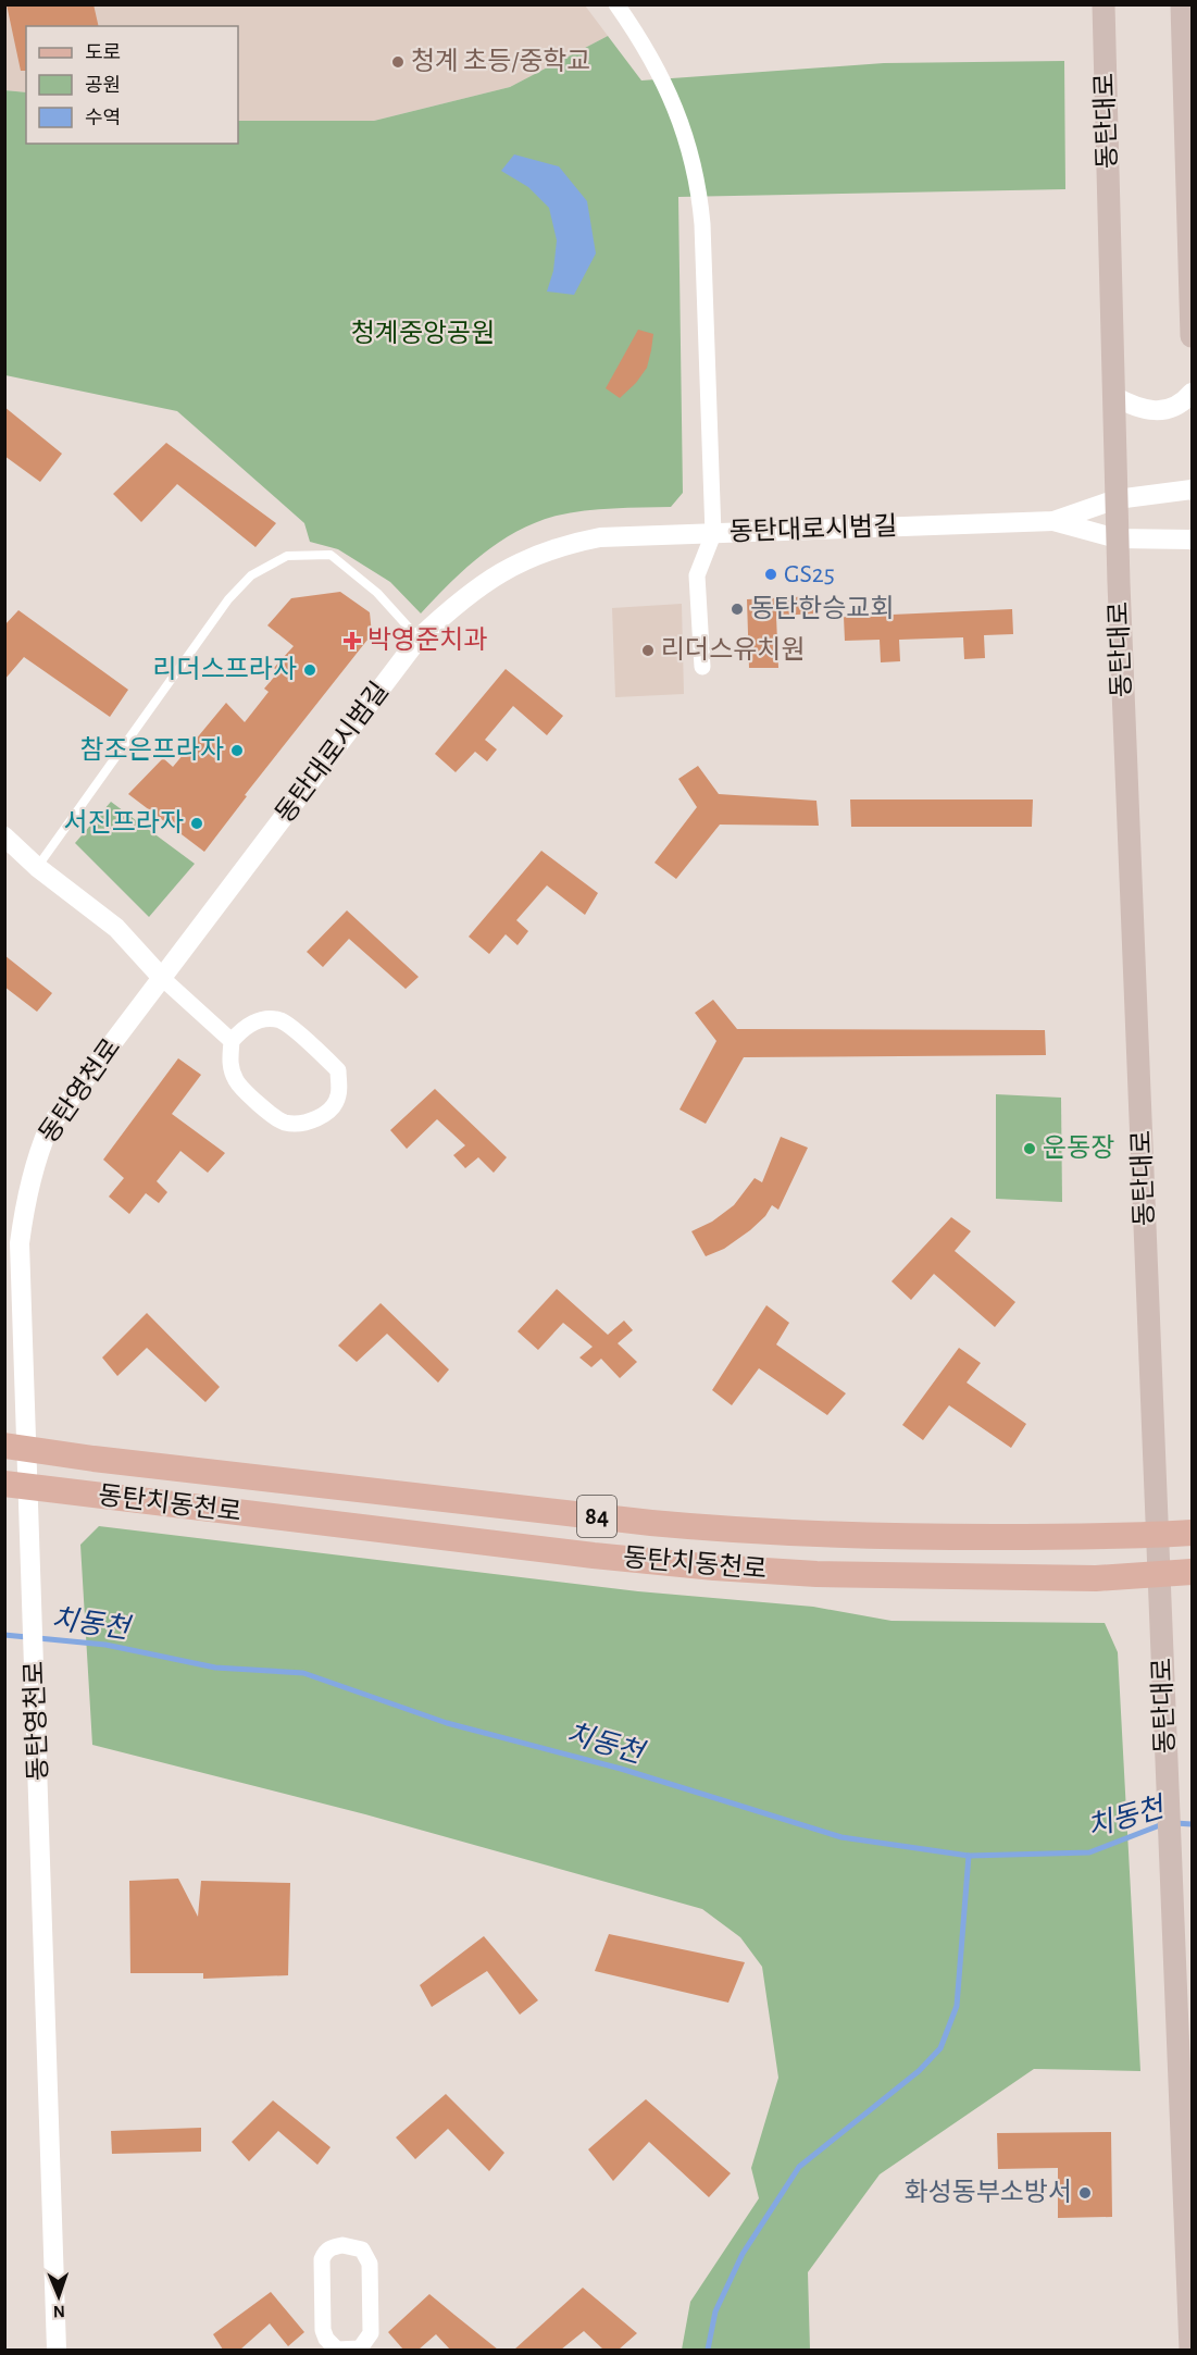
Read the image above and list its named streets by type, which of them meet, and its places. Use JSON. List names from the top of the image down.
{
  "streets": {
    "main road": ["동탄대로", "동탄치동천로", "84"],
    "street": ["동탄대로시범길", "동탄영천로"]
  },
  "crossings": [
    ["동탄대로", "동탄대로시범길"],
    ["동탄대로", "동탄치동천로"],
    ["동탄대로시범길", "동탄영천로"],
    ["동탄영천로", "동탄치동천로"]
  ],
  "water": ["치동천"],
  "parks": ["청계중앙공원"],
  "places": {
    "other": [
      "청계 초등/중학교",
      "GS25",
      "동탄한승교회",
      "리더스유치원",
      "리더스프라자",
      "참조은프라자",
      "서진프라자",
      "운동장",
      "화성동부소방서"
    ],
    "health": ["박영준치과"]
  },
  "legend": ["도로", "공원", "수역"],
  "north": "bottom"
}
